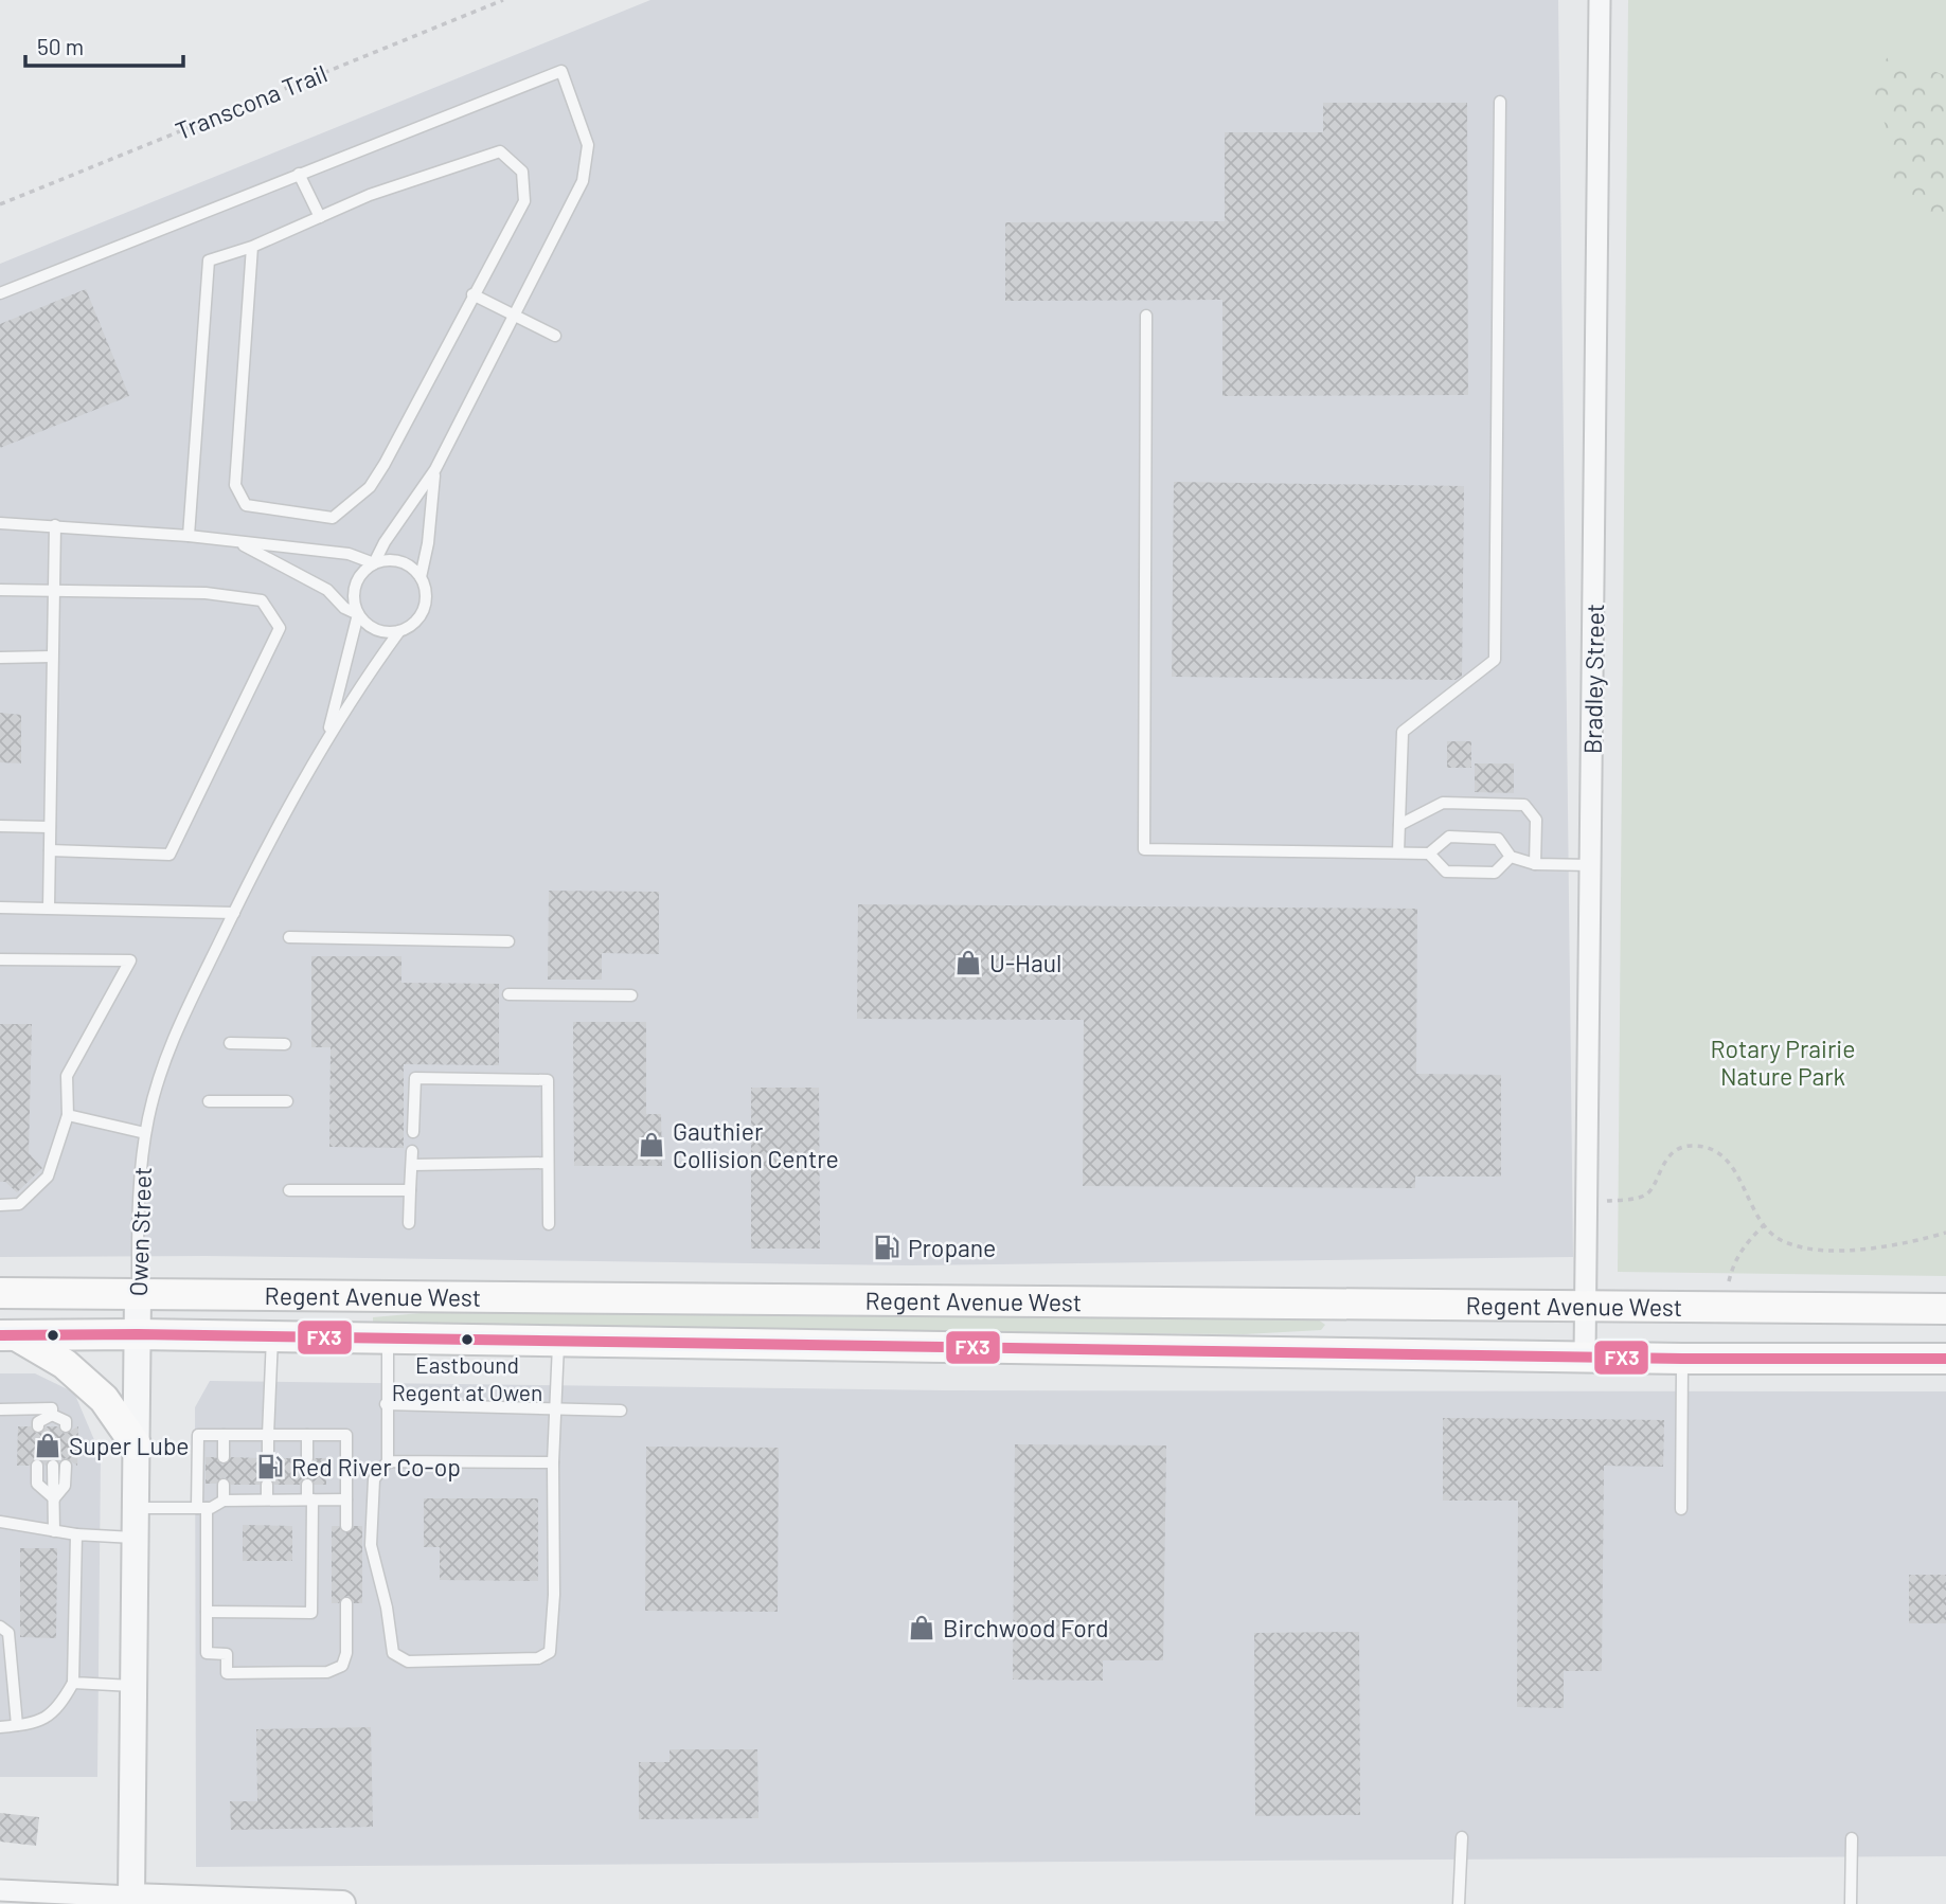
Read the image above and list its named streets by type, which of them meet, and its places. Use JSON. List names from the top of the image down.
{
  "streets": {
    "main road": ["Regent Avenue West"],
    "street": ["Bradley Street", "Owen Street"],
    "path": ["Transcona Trail"]
  },
  "crossings": [
    ["Bradley Street", "Regent Avenue West"],
    ["Owen Street", "Regent Avenue West"]
  ],
  "parks": ["Rotary Prairie Nature Park"],
  "places": {
    "shop": [
      "U-Haul",
      "Gauthier Collision Centre",
      "Super Lube",
      "Birchwood Ford"
    ],
    "fuel station": ["Propane", "Red River Co-op"],
    "other": ["Eastbound Regent at Owen"]
  },
  "lines": ["transit line FX3"],
  "scale_bar": "50 m"
}
